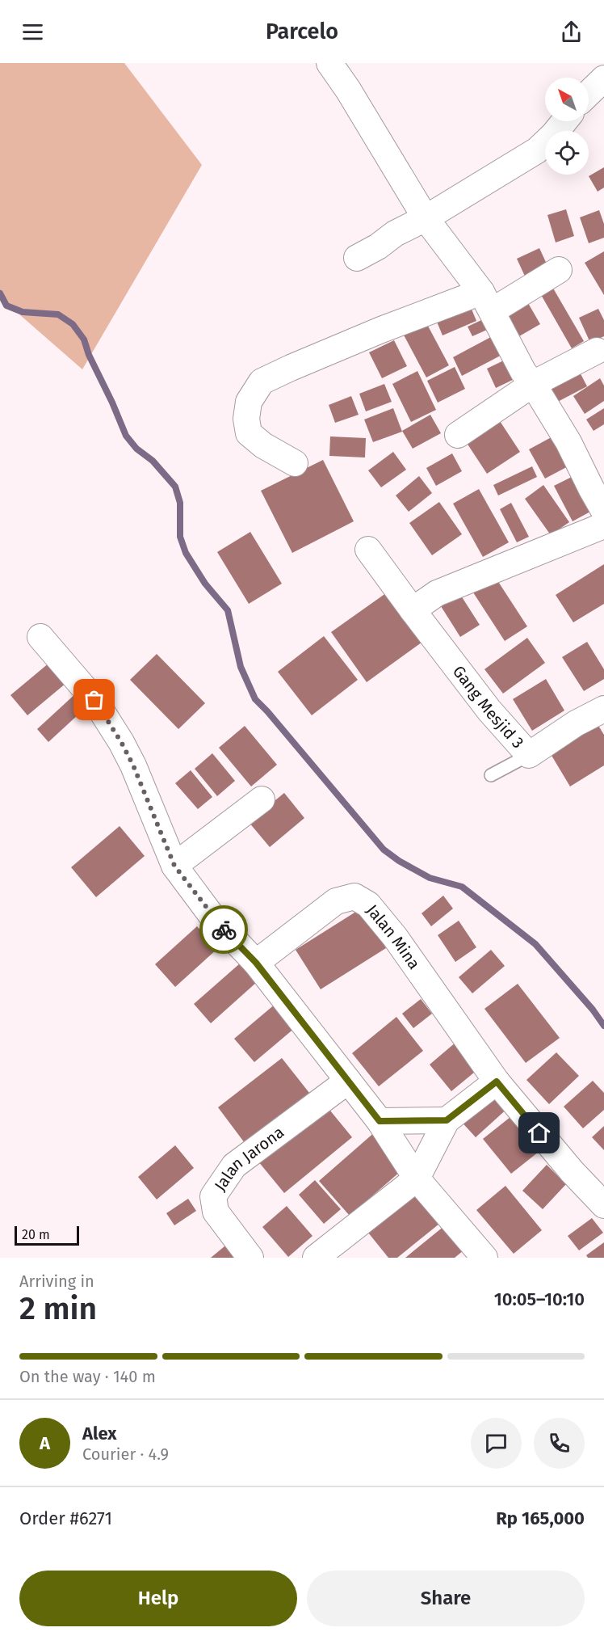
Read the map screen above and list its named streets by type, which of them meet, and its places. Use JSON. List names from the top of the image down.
{
  "streets": {
    "street": ["Gang Mesjid 3", "Jalan Mina", "Jalan Jarona"]
  },
  "scale_bar": "20 m",
  "north": "top left",
  "page": {
    "header": "Parcelo",
    "scale": "20 m",
    "heading": ["2 min", "Arriving in", "10:05–10:10"],
    "panel": [
      "Alex",
      "Courier · 4.9",
      "Order #6271",
      "Rp 165,000"
    ],
    "bar": "On the way · 140 m",
    "round": "A",
    "buttons": ["Help", "Share"]
  }
}
